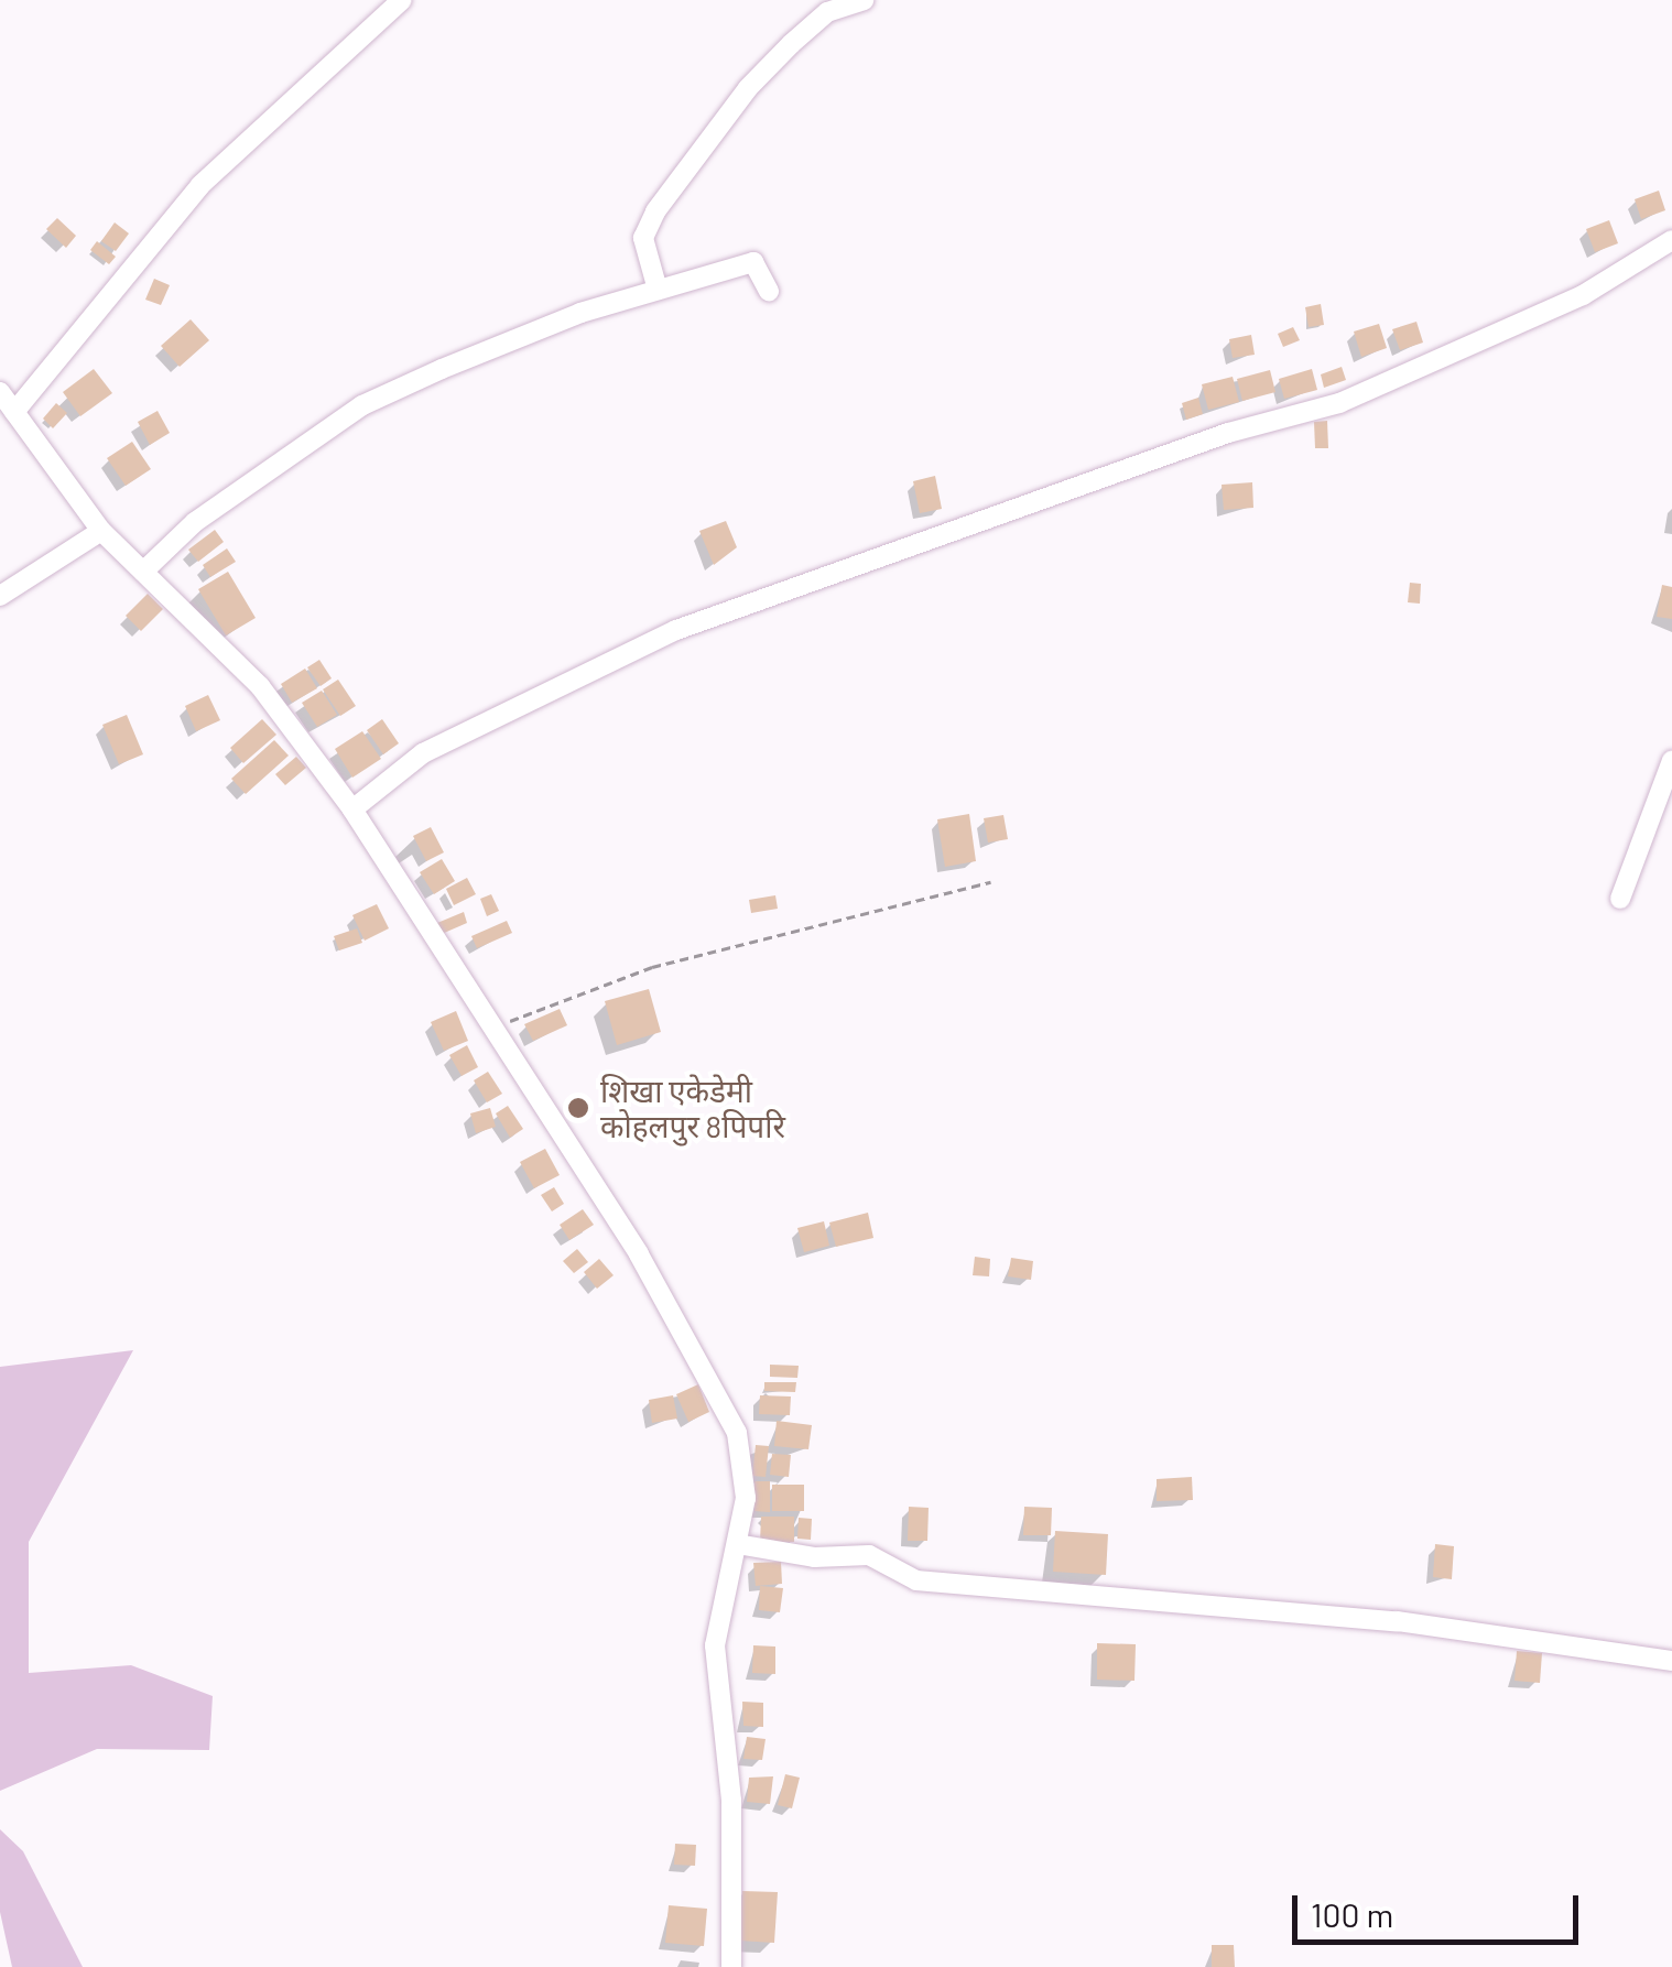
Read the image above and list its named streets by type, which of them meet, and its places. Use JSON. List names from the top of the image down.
{
  "places": ["शिखा एकेडेमी कोहलपुर 8पिपरि"],
  "scale_bar": "100 m"
}
